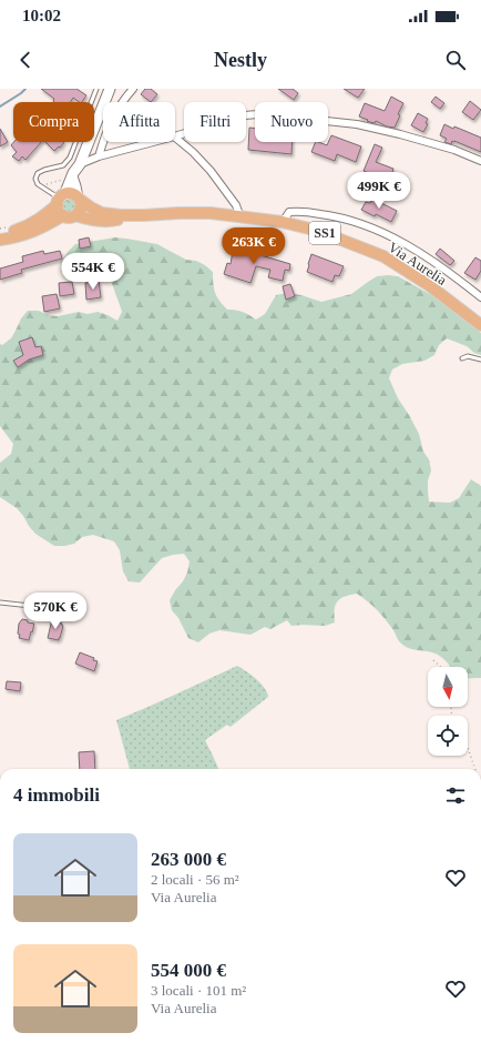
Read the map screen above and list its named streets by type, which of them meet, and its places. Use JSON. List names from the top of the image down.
{
  "streets": {
    "main road": ["SS1", "Via Aurelia"]
  },
  "north": "bottom",
  "page": {
    "status": "10:02",
    "header": "Nestly",
    "chip": [
      "Compra",
      "Affitta",
      "Filtri",
      "Nuovo"
    ],
    "price": [
      "499K €",
      "263K €",
      "554K €",
      "570K €"
    ],
    "heading": "4 immobili",
    "list": [
      {
        "name": "263 000 €",
        "note": "2 locali · 56 m² · Via Aurelia"
      },
      {
        "name": "554 000 €",
        "note": "3 locali · 101 m² · Via Aurelia"
      }
    ]
  }
}
